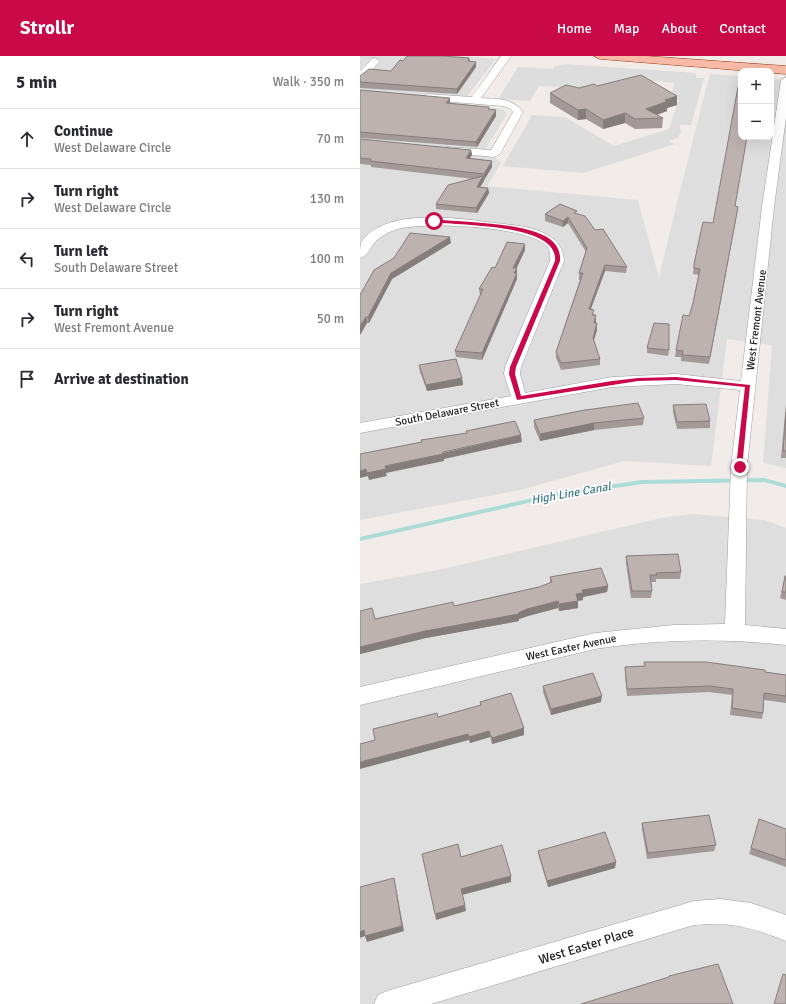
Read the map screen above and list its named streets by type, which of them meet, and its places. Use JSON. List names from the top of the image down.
{
  "streets": {
    "street": [
      "West Fremont Avenue",
      "South Delaware Street",
      "West Easter Avenue",
      "West Easter Place"
    ]
  },
  "crossings": [
    ["West Fremont Avenue", "South Delaware Street"],
    ["West Fremont Avenue", "West Easter Avenue"]
  ],
  "water": ["High Line Canal"],
  "page": {
    "header": "Strollr",
    "nav": [
      "Home",
      "Map",
      "About",
      "Contact"
    ],
    "heading": ["5 min", "Walk · 350 m"],
    "map_buttons": ["+", "−"],
    "list": [
      ["Continue", "West Delaware Circle", "70 m"],
      ["Turn right", "West Delaware Circle", "130 m"],
      ["Turn left", "South Delaware Street", "100 m"],
      ["Turn right", "West Fremont Avenue", "50 m"],
      "Arrive at destination"
    ]
  }
}
